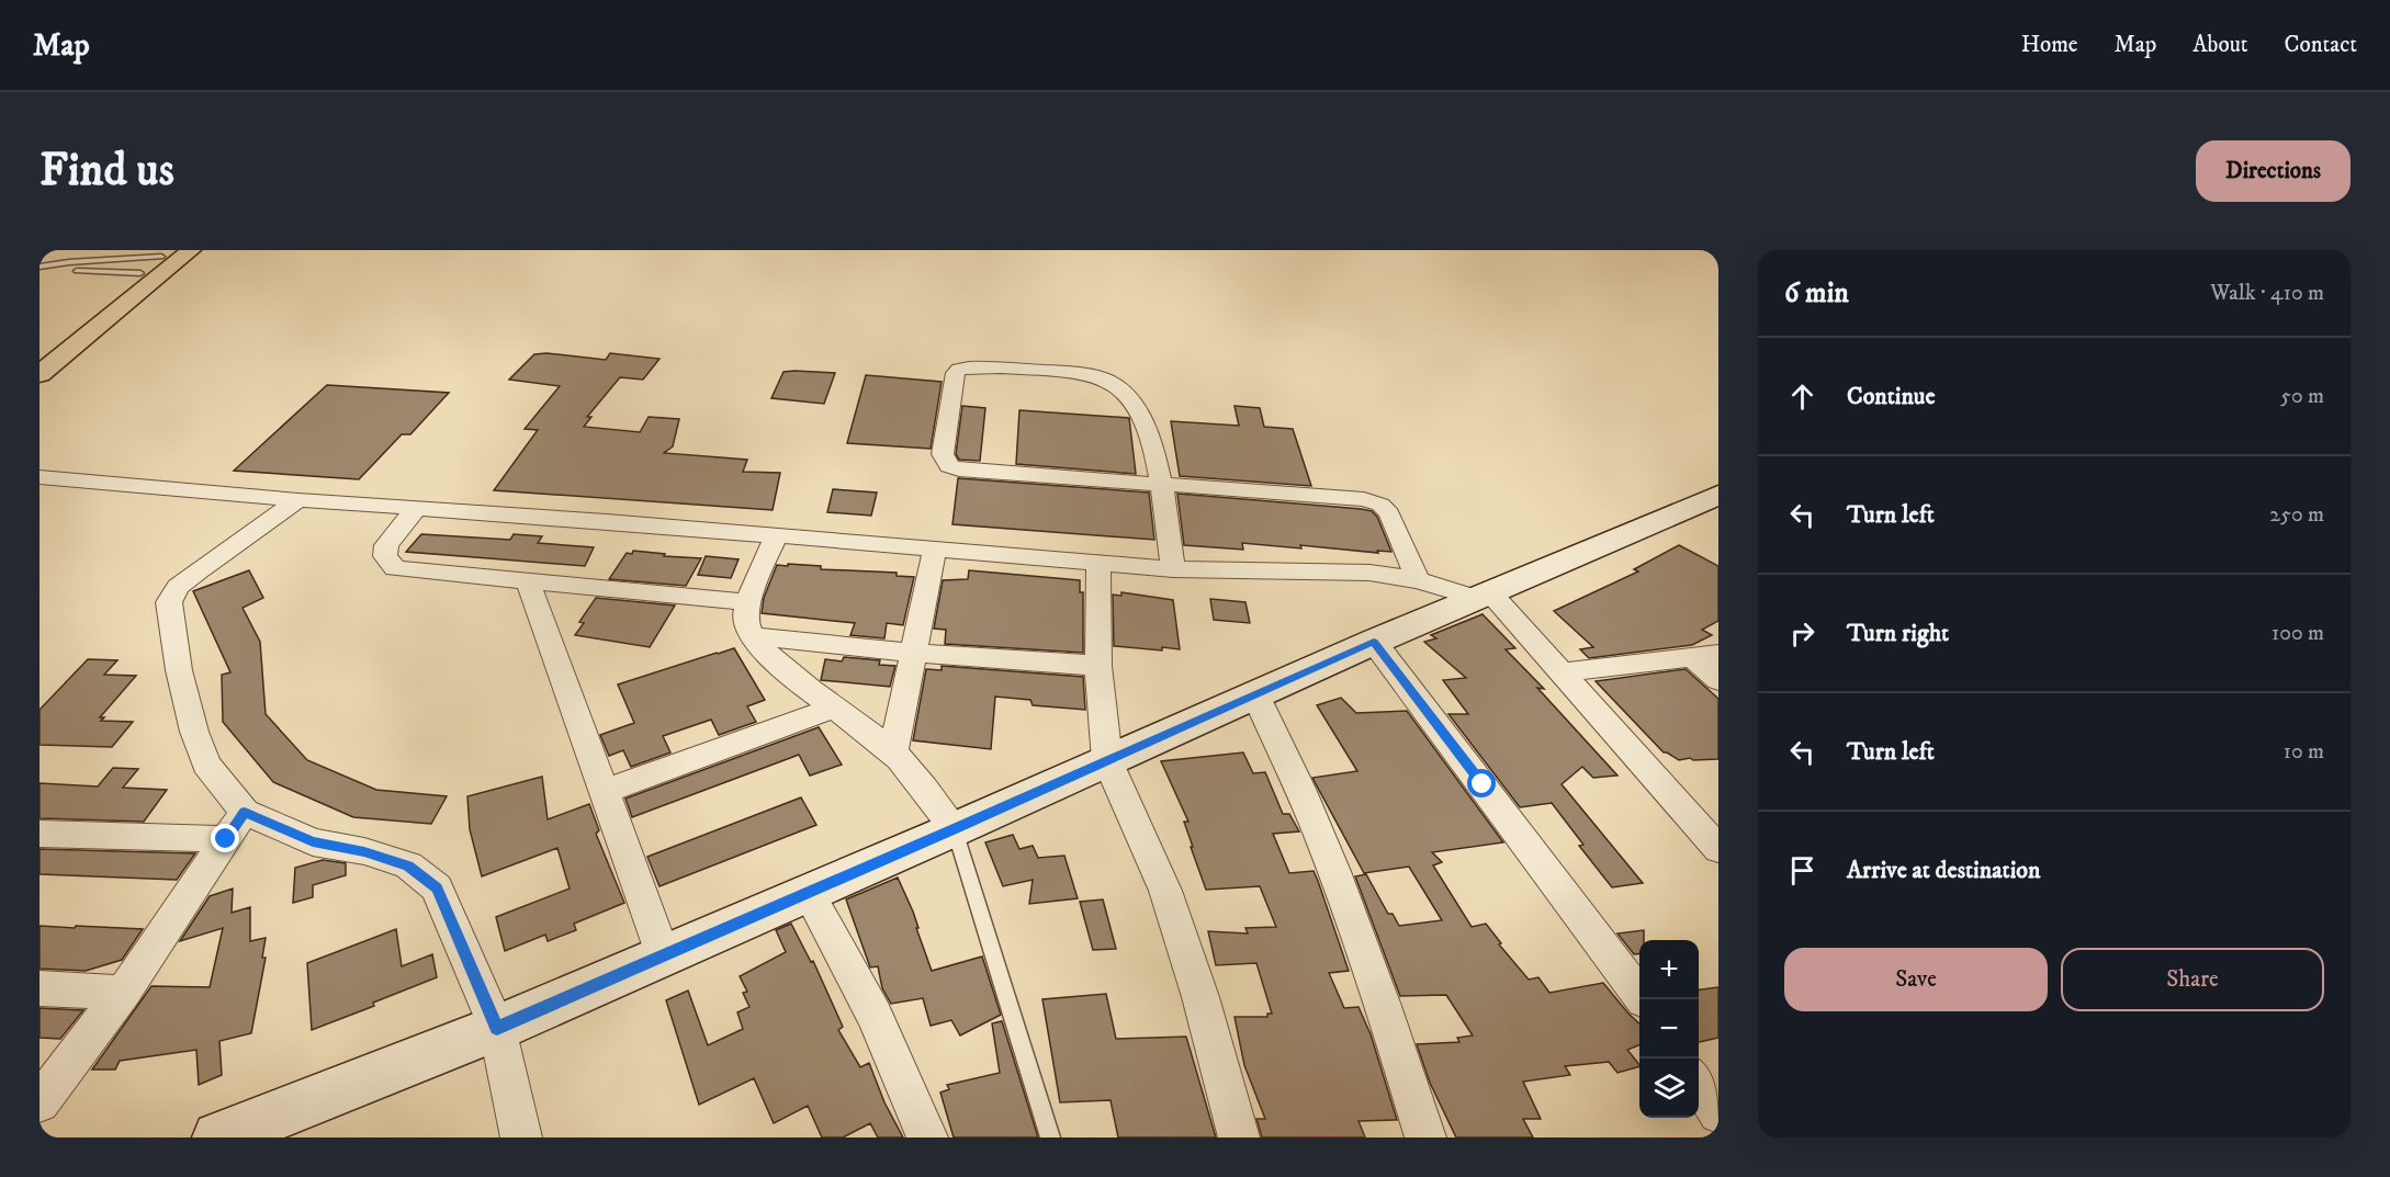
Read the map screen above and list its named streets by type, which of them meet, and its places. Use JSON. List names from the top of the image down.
{
  "page": {
    "header": "Map",
    "nav": [
      "Home",
      "Map",
      "About",
      "Contact"
    ],
    "buttons": [
      "Directions",
      ["Save", "Share"]
    ],
    "title": "Find us",
    "heading": ["6 min", "Walk · 410 m"],
    "list": [
      ["Continue", "50 m"],
      ["Turn left", "250 m"],
      ["Turn right", "100 m"],
      ["Turn left", "10 m"],
      "Arrive at destination"
    ],
    "map_buttons": ["+", "−"]
  }
}
